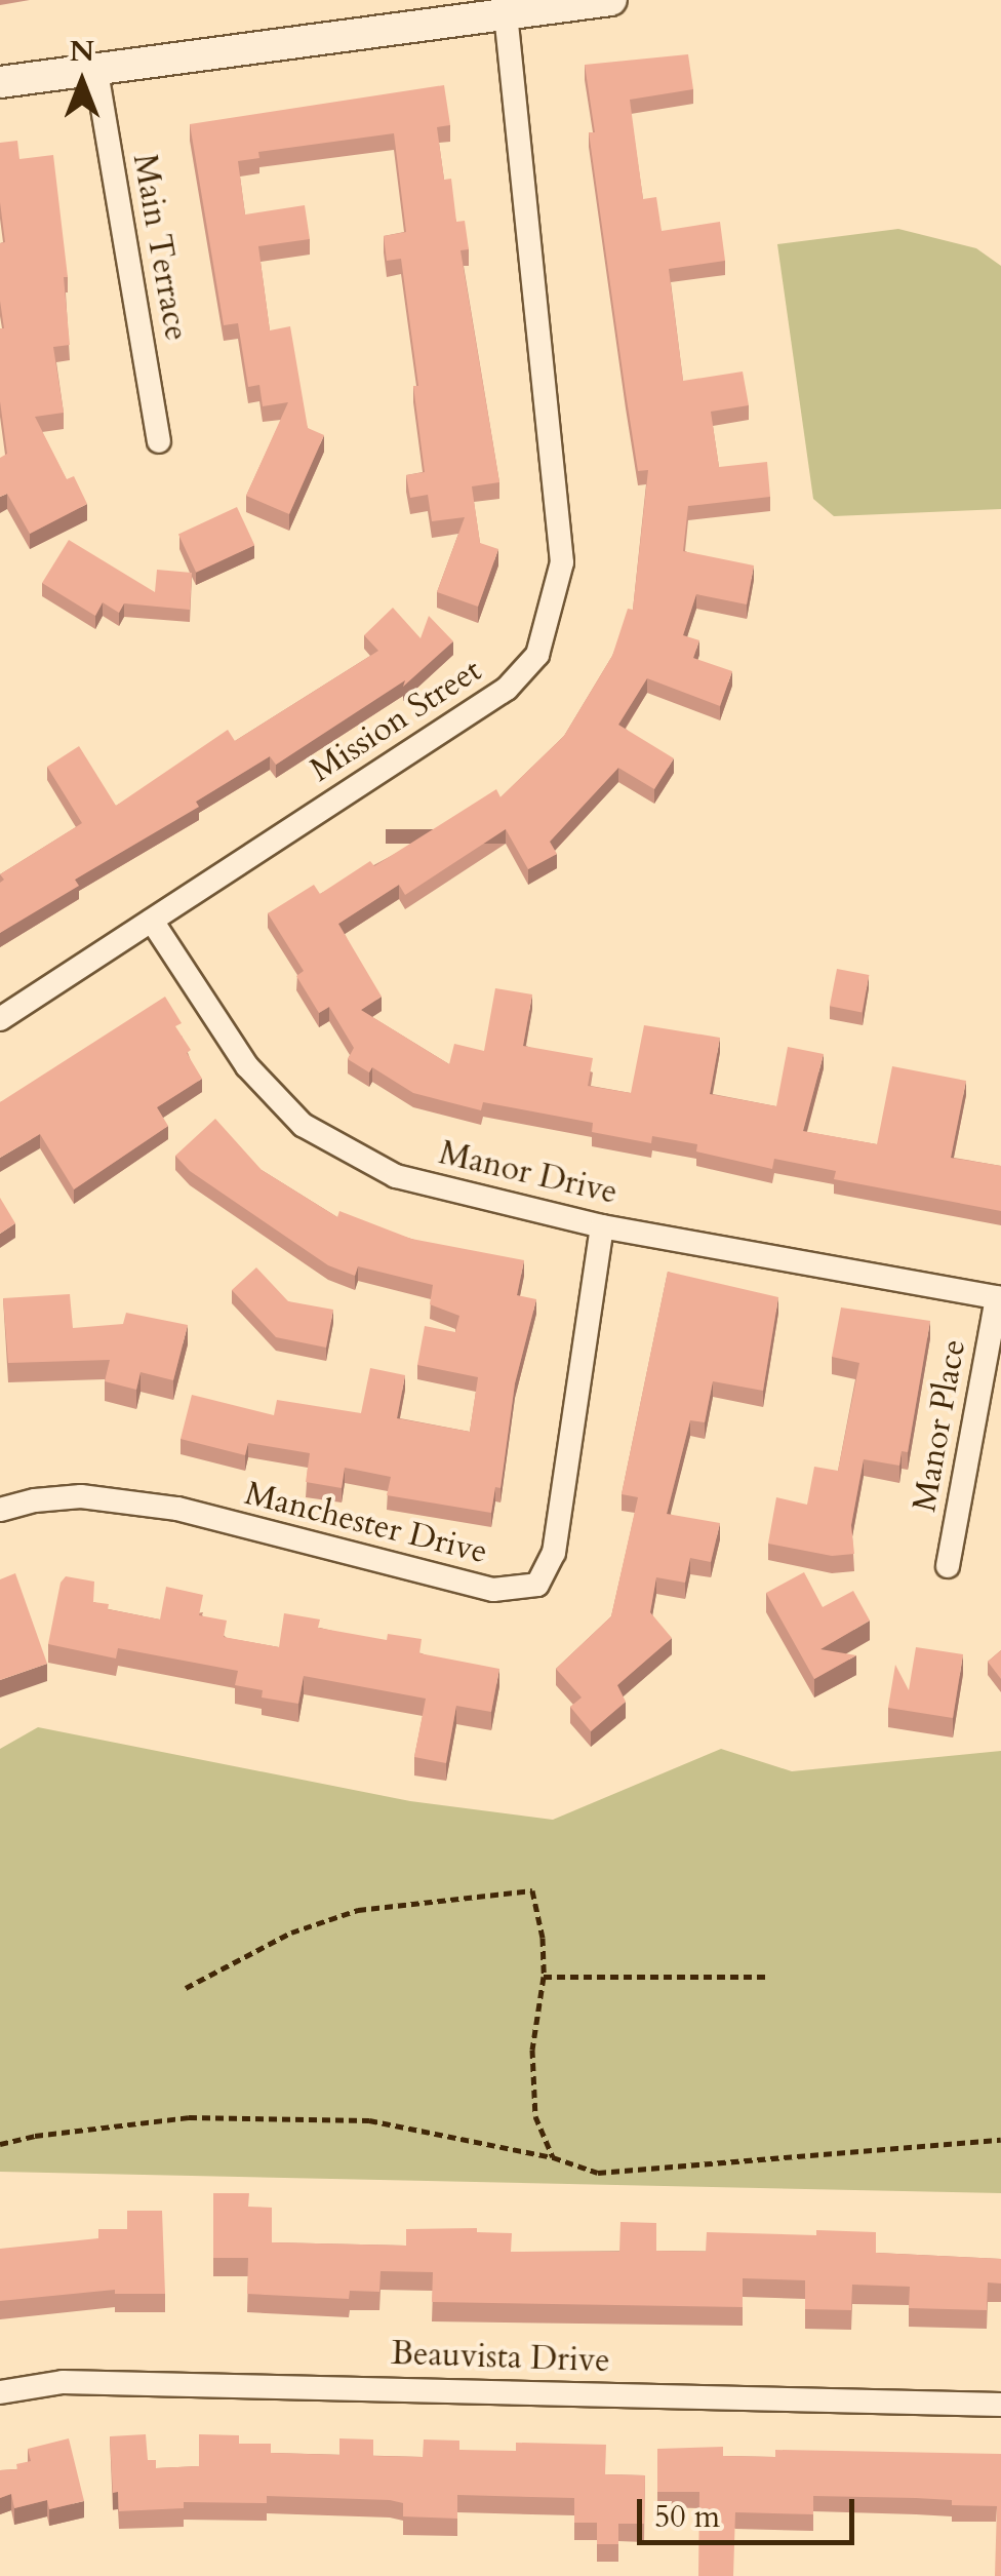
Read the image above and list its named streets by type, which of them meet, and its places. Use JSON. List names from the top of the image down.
{
  "streets": {
    "street": [
      "Main Terrace",
      "Mission Street",
      "Manor Drive",
      "Manor Place",
      "Manchester Drive",
      "Beauvista Drive"
    ]
  },
  "crossings": [
    ["Mission Street", "Manor Drive"],
    ["Manor Drive", "Manor Place"],
    ["Manor Drive", "Manchester Drive"]
  ],
  "scale_bar": "50 m",
  "north": "top"
}
